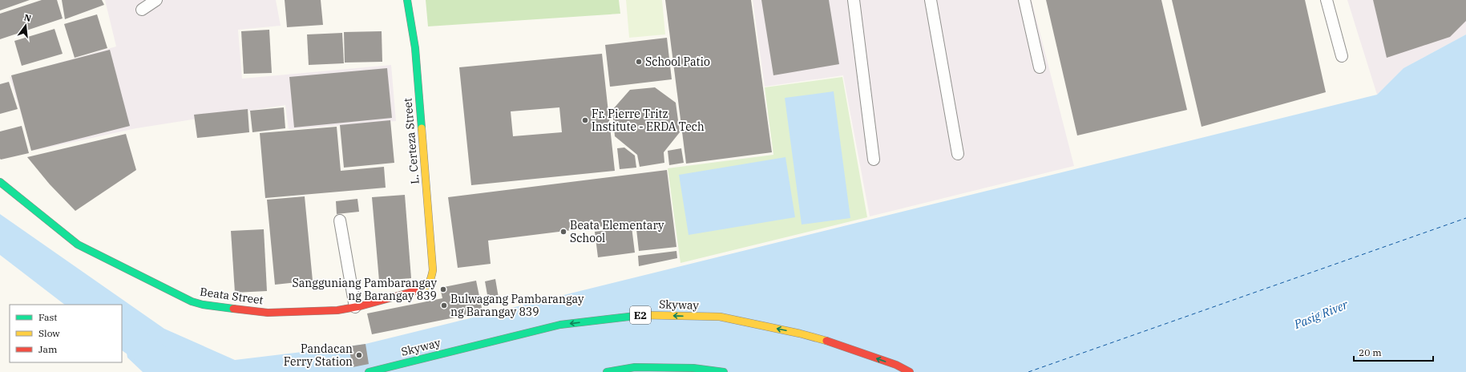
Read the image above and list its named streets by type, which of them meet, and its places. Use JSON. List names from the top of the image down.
{
  "streets": {
    "main road": [
      "L. Certeza Street",
      "Beata Street",
      "Skyway",
      "E2"
    ]
  },
  "crossings": [
    ["L. Certeza Street", "Beata Street"]
  ],
  "one_way": ["Skyway"],
  "water": ["Pasig River"],
  "places": [
    "School Patio",
    "Fr. Pierre Tritz Institute - ERDA Tech",
    "Beata Elementary School",
    "Sangguniang Pambarangay ng Barangay 839",
    "Bulwagang Pambarangay ng Barangay 839",
    "Pandacan Ferry Station"
  ],
  "legend": ["Fast", "Slow", "Jam"],
  "scale_bar": "20 m",
  "north": "top"
}
